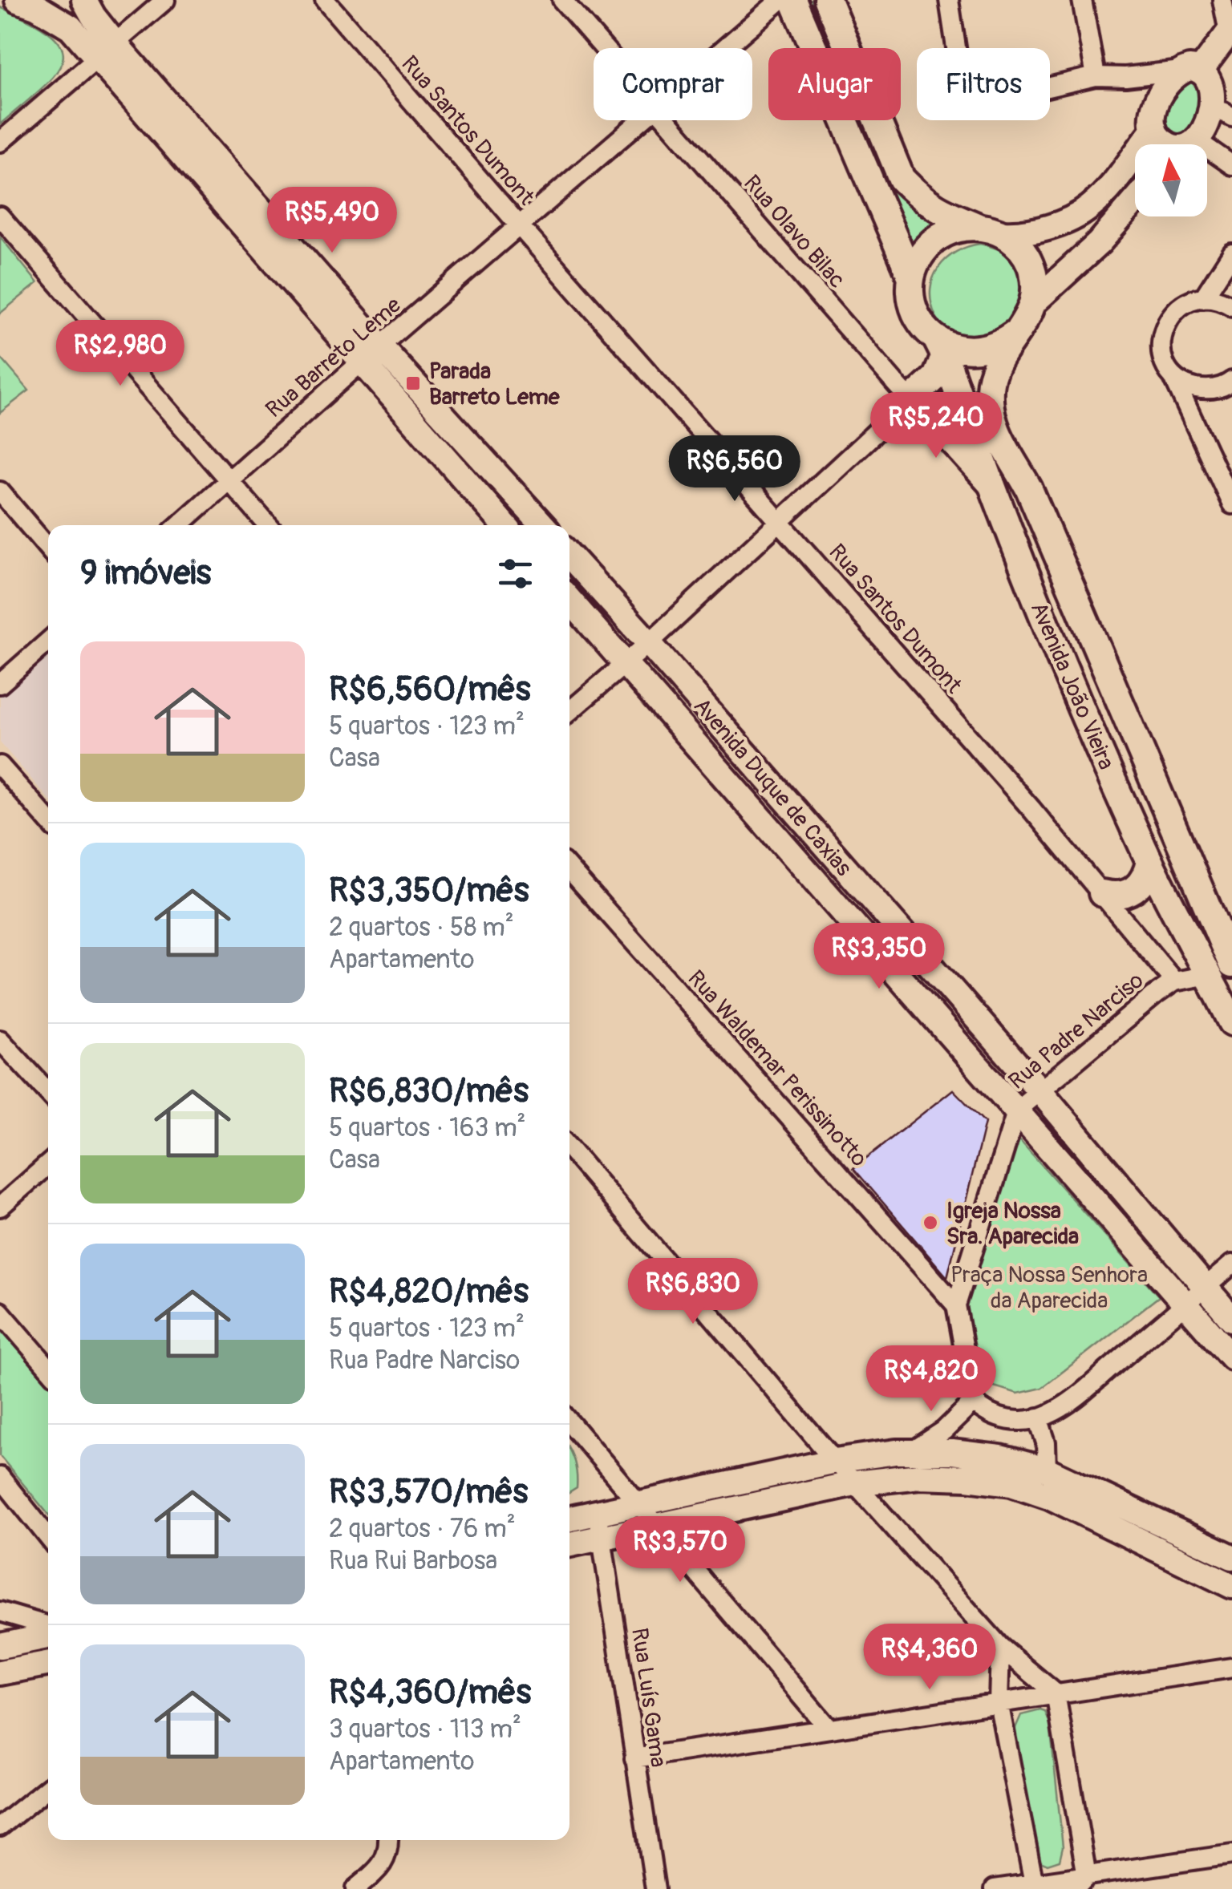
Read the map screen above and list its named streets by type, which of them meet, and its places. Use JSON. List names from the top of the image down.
{
  "streets": {
    "main road": ["Avenida João Vieira"],
    "street": [
      "Rua Santos Dumont",
      "Rua Olavo Bilac",
      "Rua Barreto Leme",
      "Avenida Duque de Caxias",
      "Rua Padre Narciso",
      "Rua Waldemar Perissinotto",
      "Rua Luís Gama"
    ]
  },
  "crossings": [
    ["Rua Santos Dumont", "Rua Barreto Leme"],
    ["Rua Santos Dumont", "Rua Padre Narciso"],
    ["Rua Olavo Bilac", "Avenida João Vieira"],
    ["Avenida João Vieira", "Rua Padre Narciso"],
    ["Avenida Duque de Caxias", "Rua Padre Narciso"],
    ["Rua Padre Narciso", "Rua Waldemar Perissinotto"]
  ],
  "parks": ["Praça Nossa Senhora da Aparecida"],
  "places": {
    "transit": ["Parada Barreto Leme"],
    "other": ["Igreja Nossa Sra. Aparecida"]
  },
  "north": "top",
  "page": {
    "chip": ["Comprar", "Alugar", "Filtros"],
    "price": [
      "R$5,490",
      "R$2,980",
      "R$5,240",
      "R$6,560",
      "R$3,350",
      "R$6,830",
      "R$4,820",
      "R$3,570",
      "R$4,360"
    ],
    "heading": "9 imóveis",
    "list": [
      {
        "name": "R$6,560/mês",
        "note": "5 quartos · 123 m² · Casa"
      },
      {
        "name": "R$3,350/mês",
        "note": "2 quartos · 58 m² · Apartamento"
      },
      {
        "name": "R$6,830/mês",
        "note": "5 quartos · 163 m² · Casa"
      },
      {
        "name": "R$4,820/mês",
        "note": "5 quartos · 123 m² · Rua Padre Narciso"
      },
      {
        "name": "R$3,570/mês",
        "note": "2 quartos · 76 m² · Rua Rui Barbosa"
      },
      {
        "name": "R$4,360/mês",
        "note": "3 quartos · 113 m² · Apartamento"
      }
    ]
  }
}
